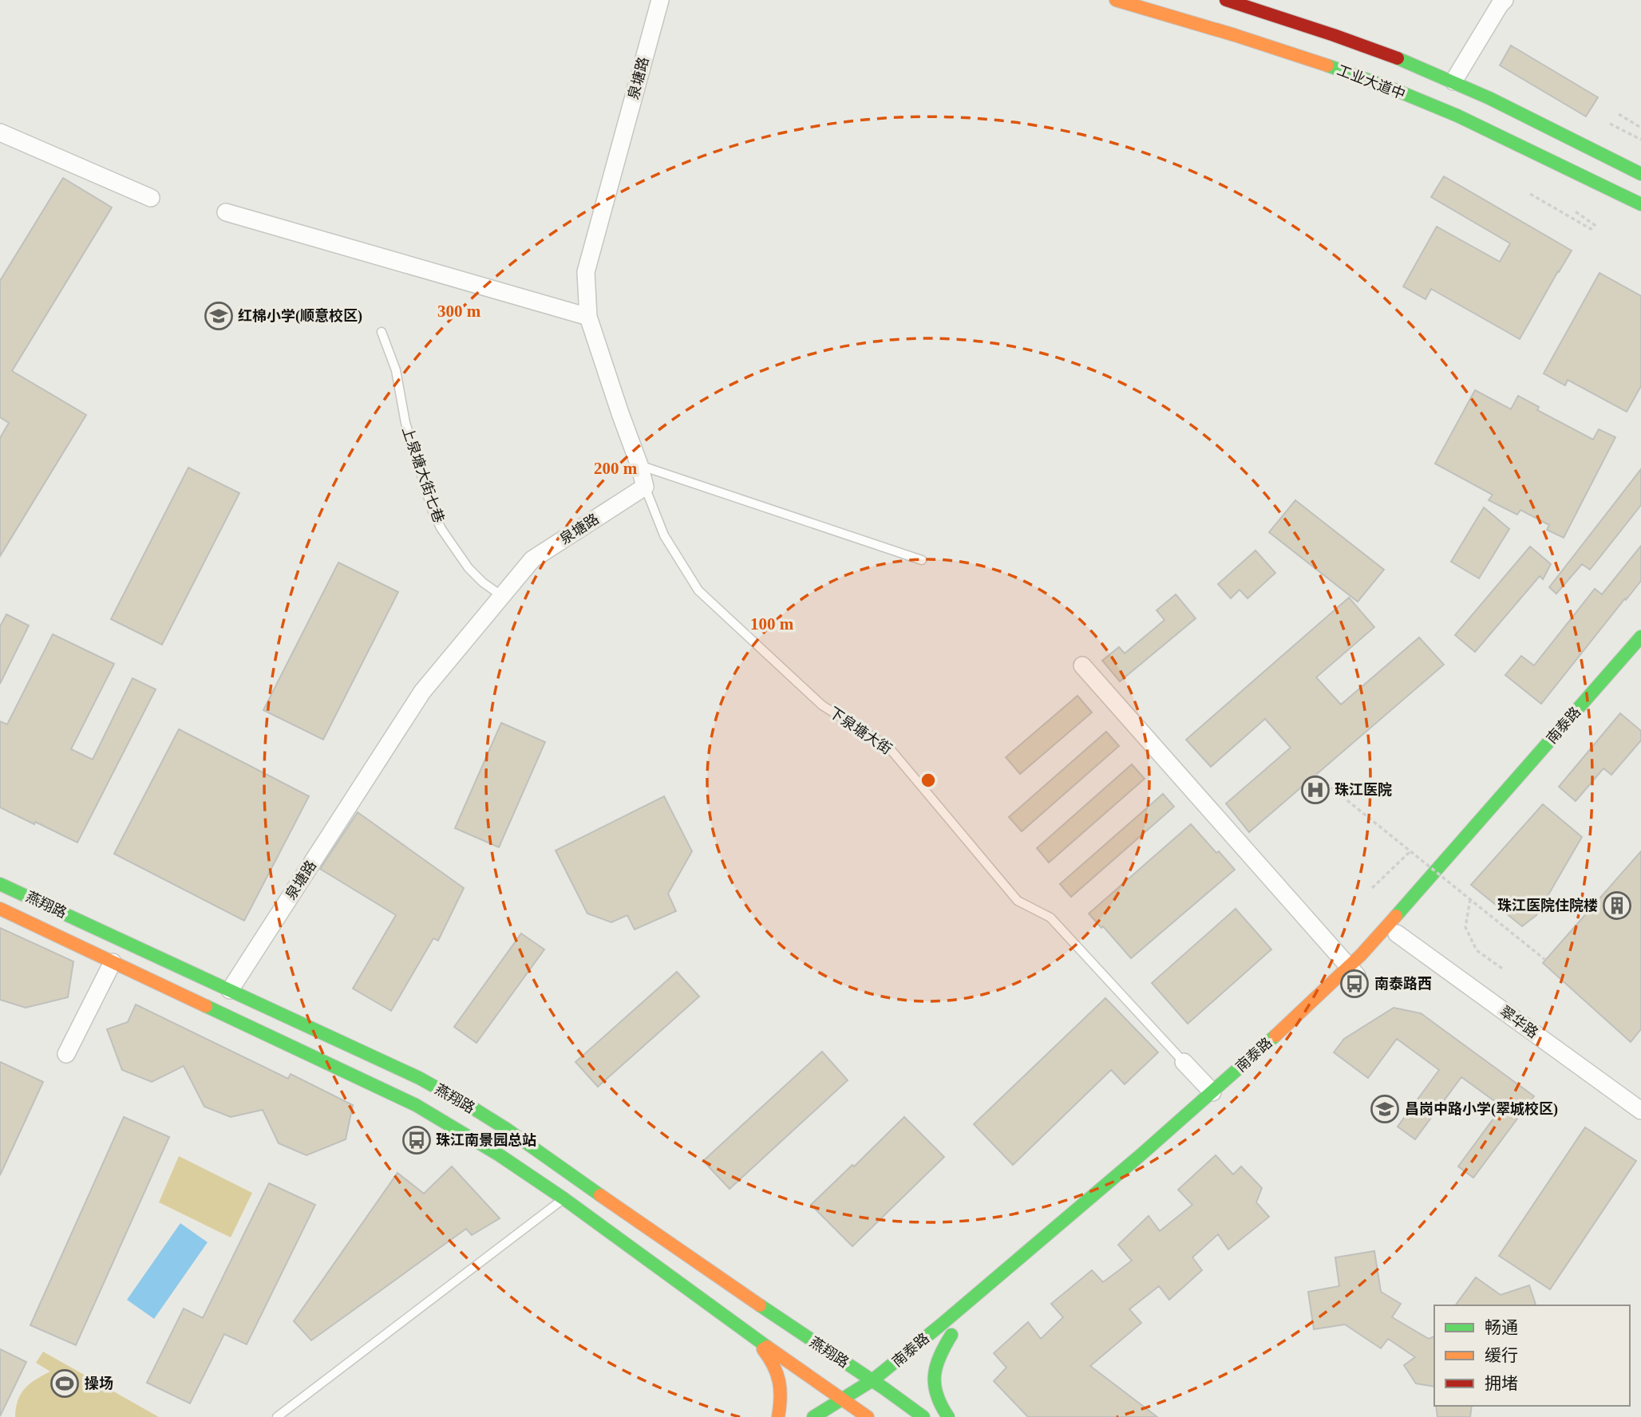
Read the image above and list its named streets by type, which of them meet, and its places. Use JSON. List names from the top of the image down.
{
  "streets": {
    "main road": ["工业大道中", "南泰路", "燕翔路"],
    "street": ["泉塘路", "翠华路"],
    "lane": ["上泉塘大街七巷", "下泉塘大街"]
  },
  "crossings": [
    ["泉塘路", "上泉塘大街七巷"],
    ["泉塘路", "下泉塘大街"],
    ["泉塘路", "燕翔路"],
    ["南泰路", "燕翔路"],
    ["南泰路", "翠华路"]
  ],
  "places": {
    "school or university": ["红棉小学(顺意校区)", "昌岗中路小学(翠城校区)"],
    "hospital": ["珠江医院"],
    "building": ["珠江医院住院楼"],
    "bus stop": ["南泰路西", "珠江南景园总站"],
    "sports": ["操场"]
  },
  "legend": ["畅通", "缓行", "拥堵"],
  "rings": ["300 m", "200 m", "100 m"]
}
